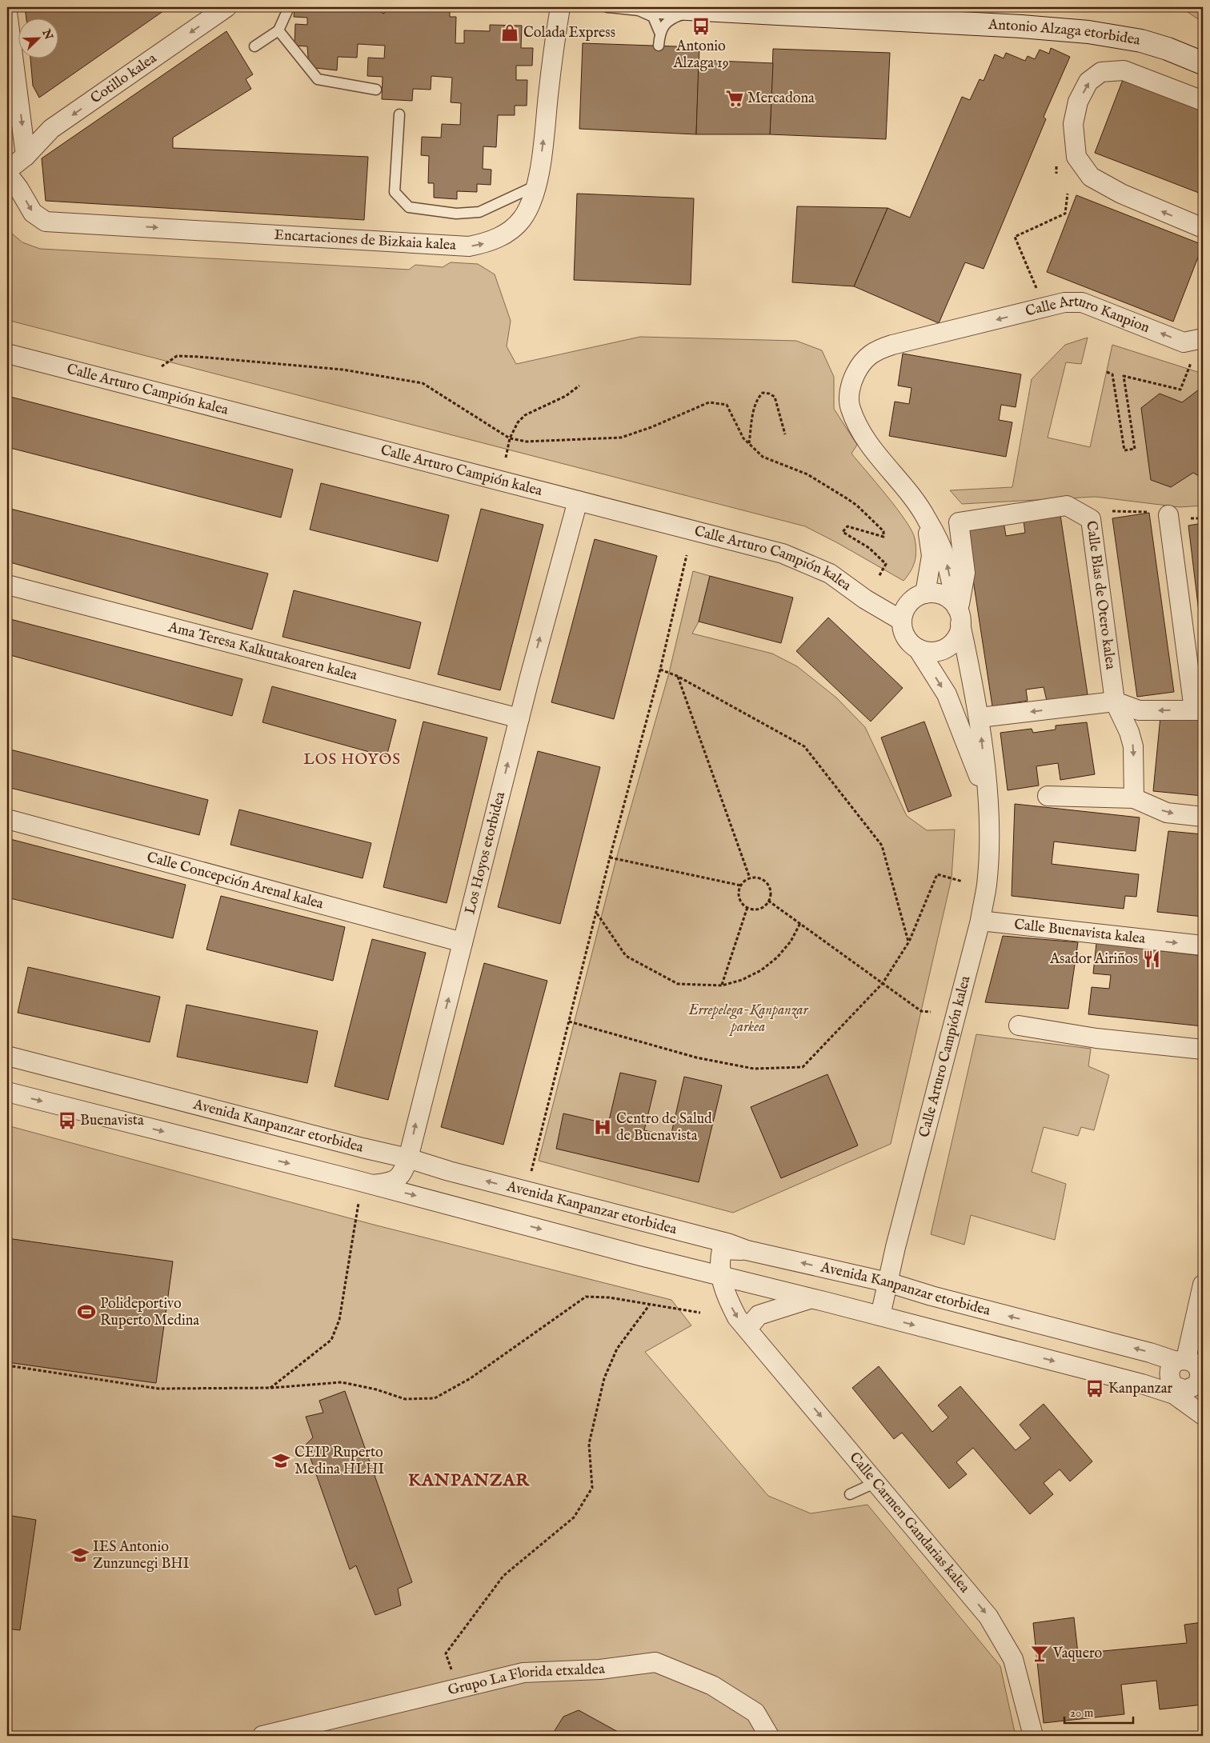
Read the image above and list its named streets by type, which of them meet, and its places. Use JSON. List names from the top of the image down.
{
  "streets": {
    "street": [
      "Antonio Alzaga etorbidea",
      "Cotillo kalea",
      "Encartaciones de Bizkaia kalea",
      "Calle Arturo Kanpion",
      "Calle Arturo Campión kalea",
      "Calle Blas de Otero kalea",
      "Ama Teresa Kalkutakoaren kalea",
      "Los Hoyos etorbidea",
      "Calle Concepción Arenal kalea",
      "Calle Buenavista kalea",
      "Avenida Kanpanzar etorbidea",
      "Calle Carmen Gandarias kalea",
      "Grupo La Florida etxaldea"
    ]
  },
  "crossings": [
    ["Cotillo kalea", "Encartaciones de Bizkaia kalea"],
    ["Calle Arturo Kanpion", "Calle Arturo Campión kalea"],
    ["Calle Arturo Campión kalea", "Calle Blas de Otero kalea"],
    ["Calle Arturo Campión kalea", "Los Hoyos etorbidea"],
    ["Calle Arturo Campión kalea", "Calle Buenavista kalea"],
    ["Calle Arturo Campión kalea", "Avenida Kanpanzar etorbidea"],
    ["Ama Teresa Kalkutakoaren kalea", "Los Hoyos etorbidea"],
    ["Los Hoyos etorbidea", "Calle Concepción Arenal kalea"],
    ["Los Hoyos etorbidea", "Avenida Kanpanzar etorbidea"],
    ["Avenida Kanpanzar etorbidea", "Calle Carmen Gandarias kalea"]
  ],
  "one_way": [
    "Cotillo kalea",
    "Calle Arturo Kanpion",
    "Los Hoyos etorbidea",
    "Calle Carmen Gandarias kalea"
  ],
  "districts": ["LOS HOYOS", "KANPANZAR"],
  "parks": ["Errepelega-Kanpanzar parkea"],
  "places": {
    "bus stop": ["Antonio Alzaga 19", "Buenavista", "Kanpanzar"],
    "shop": ["Colada Express"],
    "supermarket": ["Mercadona"],
    "restaurant": ["Asador Airiños"],
    "hospital": ["Centro de Salud de Buenavista"],
    "sports": ["Polideportivo Ruperto Medina"],
    "school or university": ["CEIP Ruperto Medina HLHI", "IES Antonio Zunzunegi BHI"],
    "bar": ["Vaquero"]
  },
  "scale_bar": "20 m",
  "north": "top right"
}
